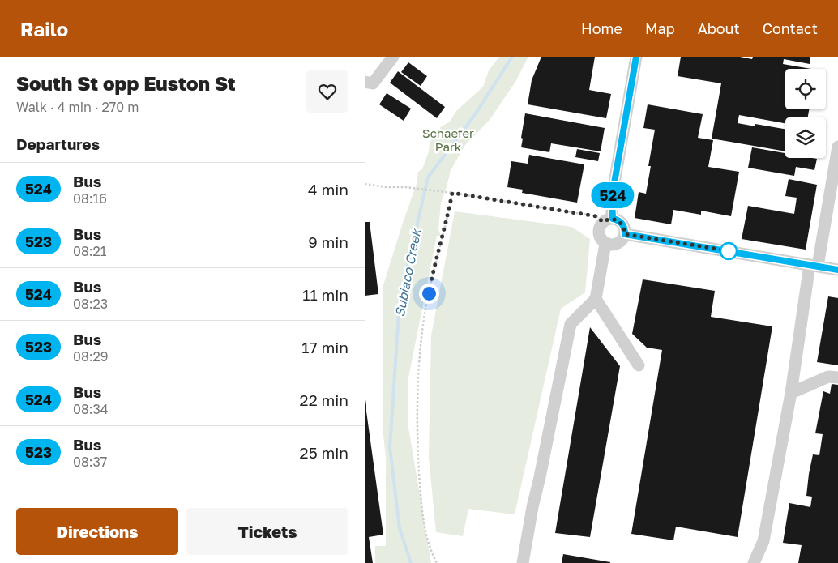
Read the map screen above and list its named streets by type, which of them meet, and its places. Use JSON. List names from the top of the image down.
{
  "water": ["Subiaco Creek"],
  "parks": ["Schaefer Park"],
  "lines": ["bus line 524"],
  "page": {
    "header": "Railo",
    "nav": [
      "Home",
      "Map",
      "About",
      "Contact"
    ],
    "heading": [
      ["South St opp Euston St", "Walk · 4 min · 270 m"],
      "Departures"
    ],
    "on_map": "524",
    "list": [
      {
        "mark": "524",
        "name": "Bus",
        "note": "08:16",
        "value": "4 min"
      },
      {
        "mark": "523",
        "name": "Bus",
        "note": "08:21",
        "value": "9 min"
      },
      {
        "mark": "524",
        "name": "Bus",
        "note": "08:23",
        "value": "11 min"
      },
      {
        "mark": "523",
        "name": "Bus",
        "note": "08:29",
        "value": "17 min"
      },
      {
        "mark": "524",
        "name": "Bus",
        "note": "08:34",
        "value": "22 min"
      },
      {
        "mark": "523",
        "name": "Bus",
        "note": "08:37",
        "value": "25 min"
      }
    ],
    "buttons": ["Directions", "Tickets"]
  }
}
